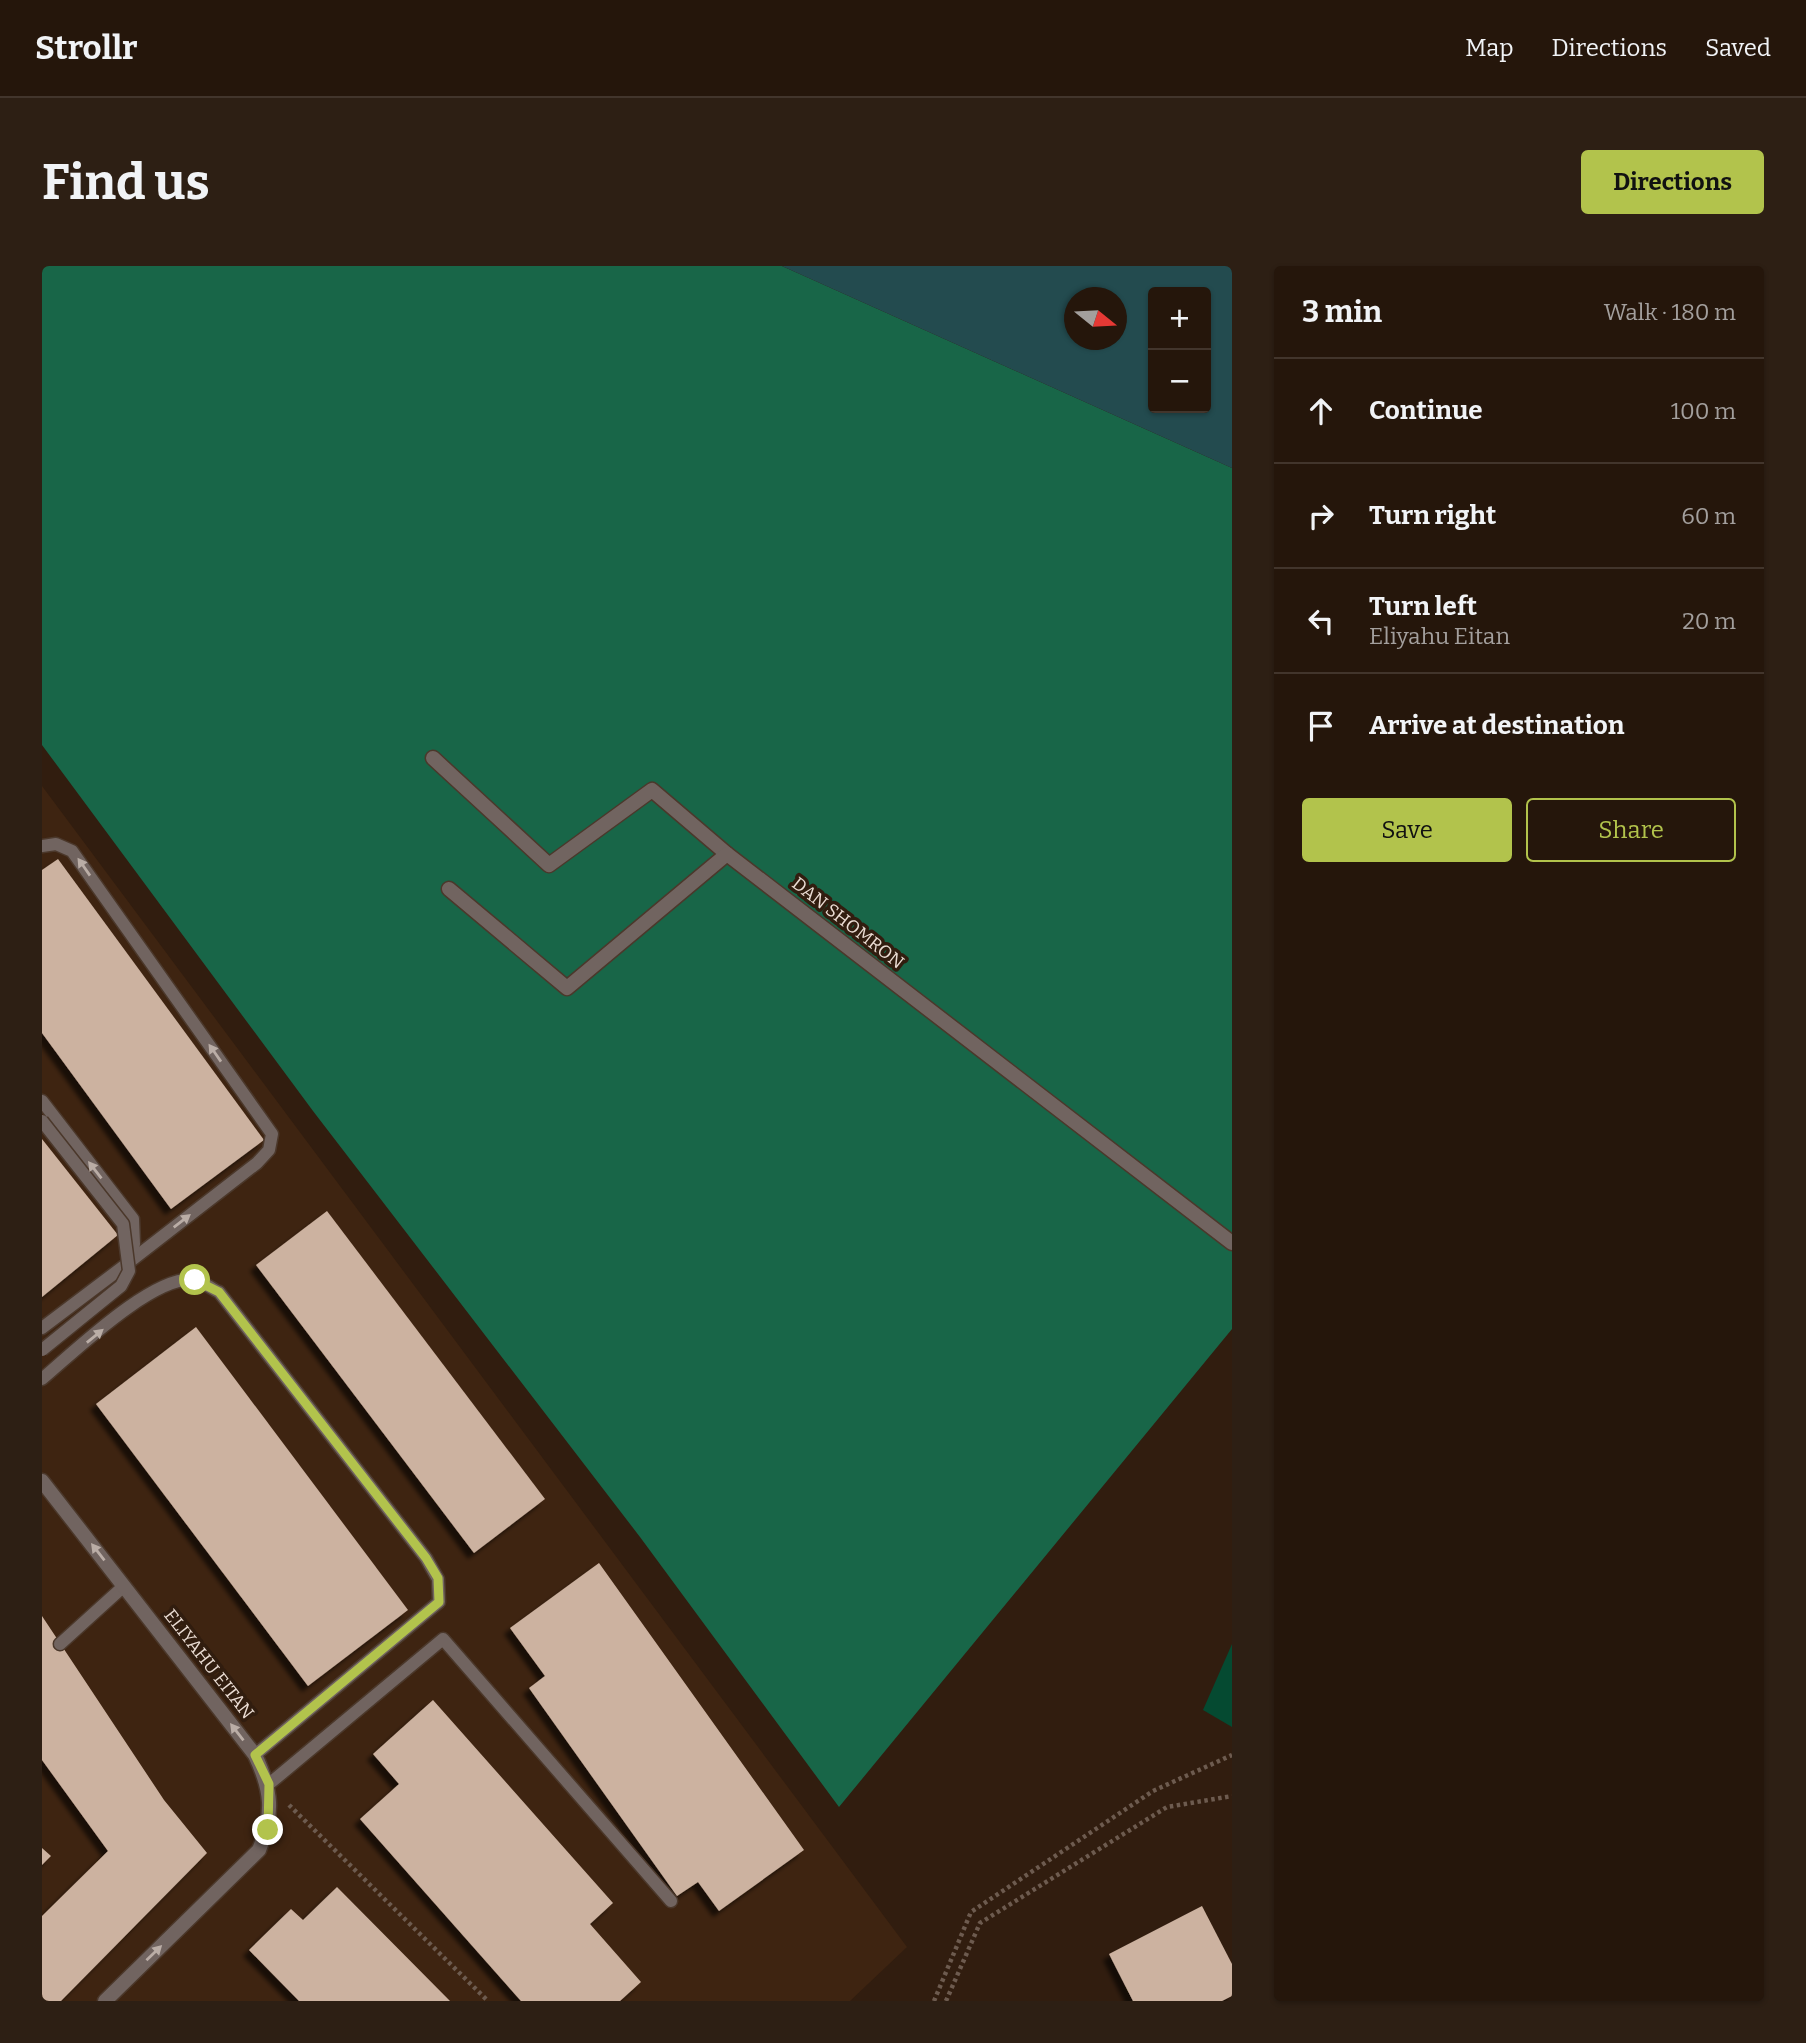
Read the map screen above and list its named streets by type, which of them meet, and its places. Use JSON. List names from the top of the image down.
{
  "streets": {
    "street": ["DAN SHOMRON", "ELIYAHU EITAN"]
  },
  "north": "right",
  "page": {
    "header": "Strollr",
    "nav": ["Map", "Directions", "Saved"],
    "buttons": [
      "Directions",
      ["Save", "Share"]
    ],
    "title": "Find us",
    "heading": ["3 min", "Walk · 180 m"],
    "map_buttons": ["+", "−"],
    "list": [
      ["Continue", "100 m"],
      ["Turn right", "60 m"],
      ["Turn left", "Eliyahu Eitan", "20 m"],
      "Arrive at destination"
    ]
  }
}
